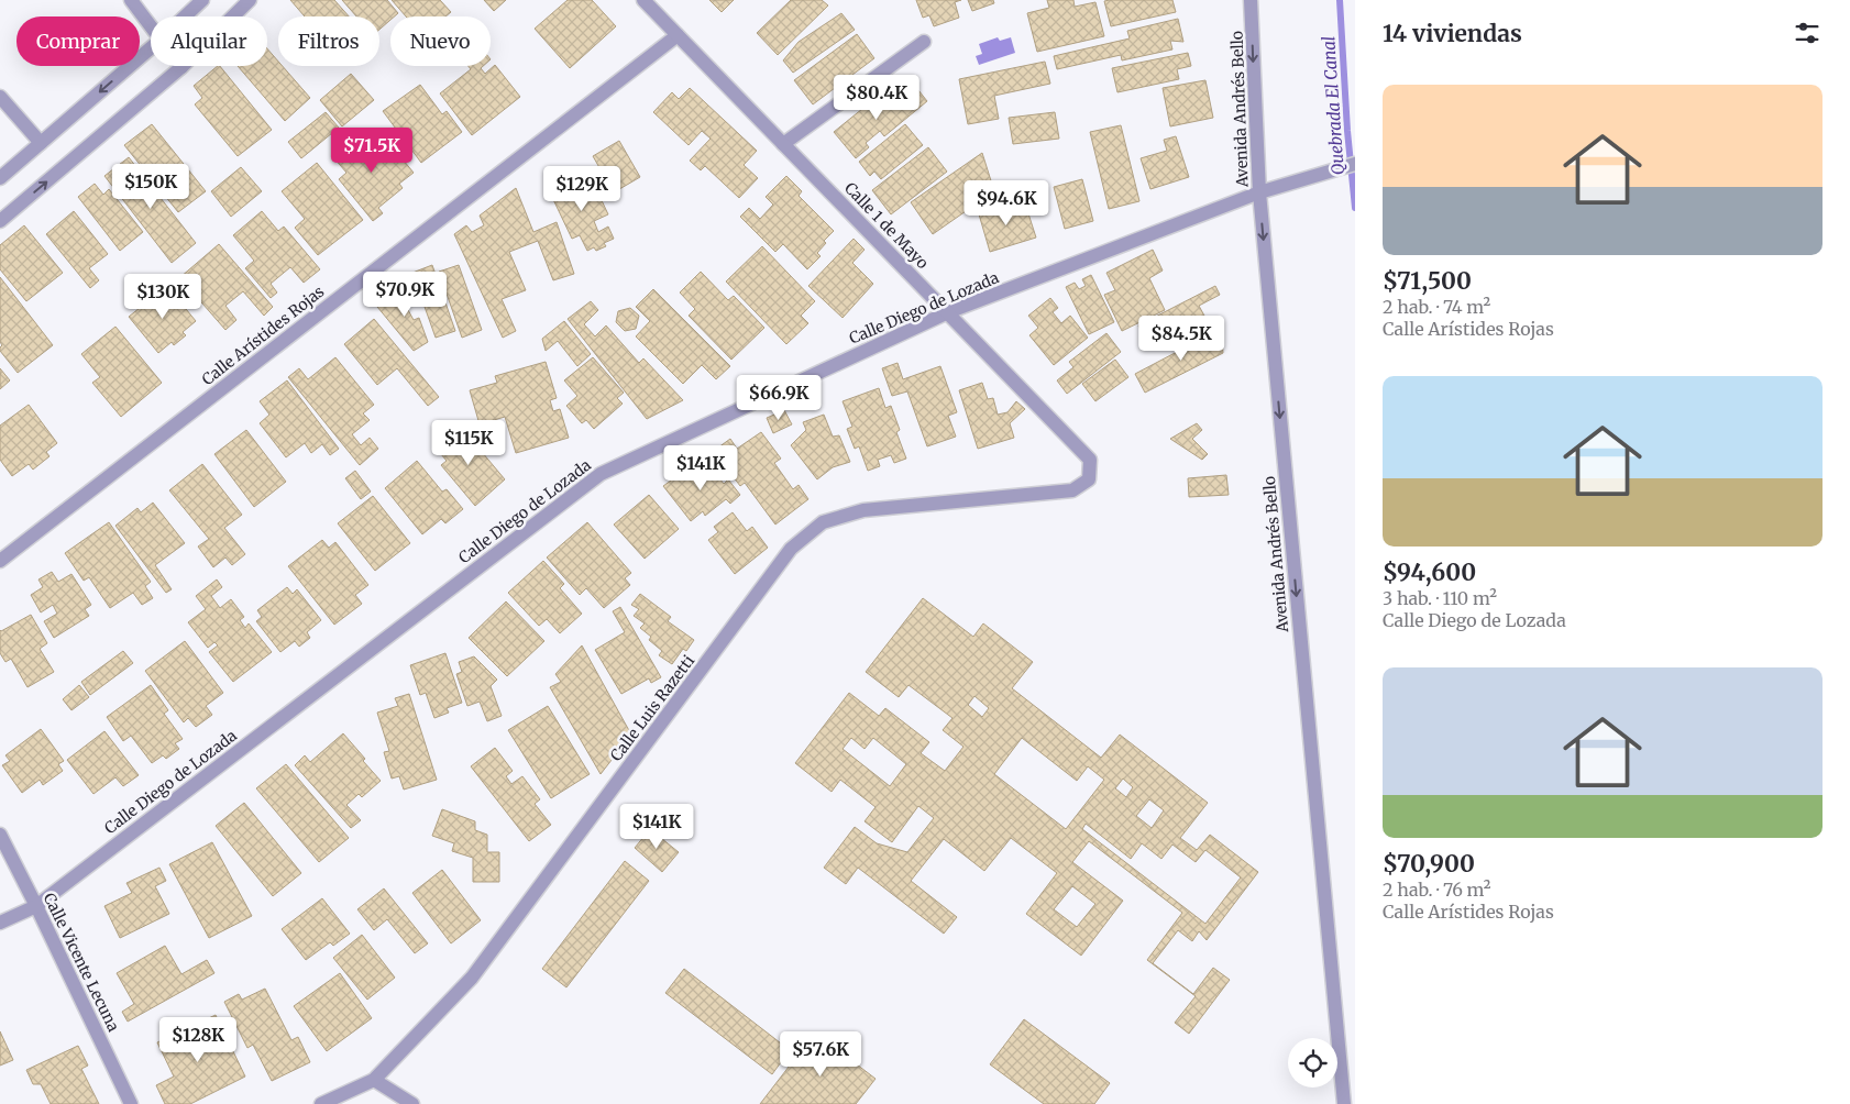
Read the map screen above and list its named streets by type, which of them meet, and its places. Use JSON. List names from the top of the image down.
{
  "streets": {
    "street": [
      "Avenida Andrés Bello",
      "Calle 1 de Mayo",
      "Calle Diego de Lozada",
      "Calle Arístides Rojas",
      "Calle Luis Razetti",
      "Calle Vicente Lecuna"
    ]
  },
  "crossings": [
    ["Avenida Andrés Bello", "Calle Diego de Lozada"],
    ["Calle 1 de Mayo", "Calle Diego de Lozada"],
    ["Calle 1 de Mayo", "Calle Arístides Rojas"],
    ["Calle 1 de Mayo", "Calle Luis Razetti"],
    ["Calle Diego de Lozada", "Calle Vicente Lecuna"]
  ],
  "one_way": ["Avenida Andrés Bello"],
  "water": ["Quebrada El Canal"],
  "page": {
    "heading": "14 viviendas",
    "chip": [
      "Comprar",
      "Alquilar",
      "Filtros",
      "Nuevo"
    ],
    "list": [
      {
        "name": "$71,500",
        "note": "2 hab. · 74 m² · Calle Arístides Rojas"
      },
      {
        "name": "$94,600",
        "note": "3 hab. · 110 m² · Calle Diego de Lozada"
      },
      {
        "name": "$70,900",
        "note": "2 hab. · 76 m² · Calle Arístides Rojas"
      }
    ],
    "price": [
      "$80.4K",
      "$71.5K",
      "$150K",
      "$129K",
      "$94.6K",
      "$70.9K",
      "$130K",
      "$84.5K",
      "$66.9K",
      "$115K",
      "$141K",
      "$141K",
      "$128K",
      "$57.6K"
    ]
  }
}
